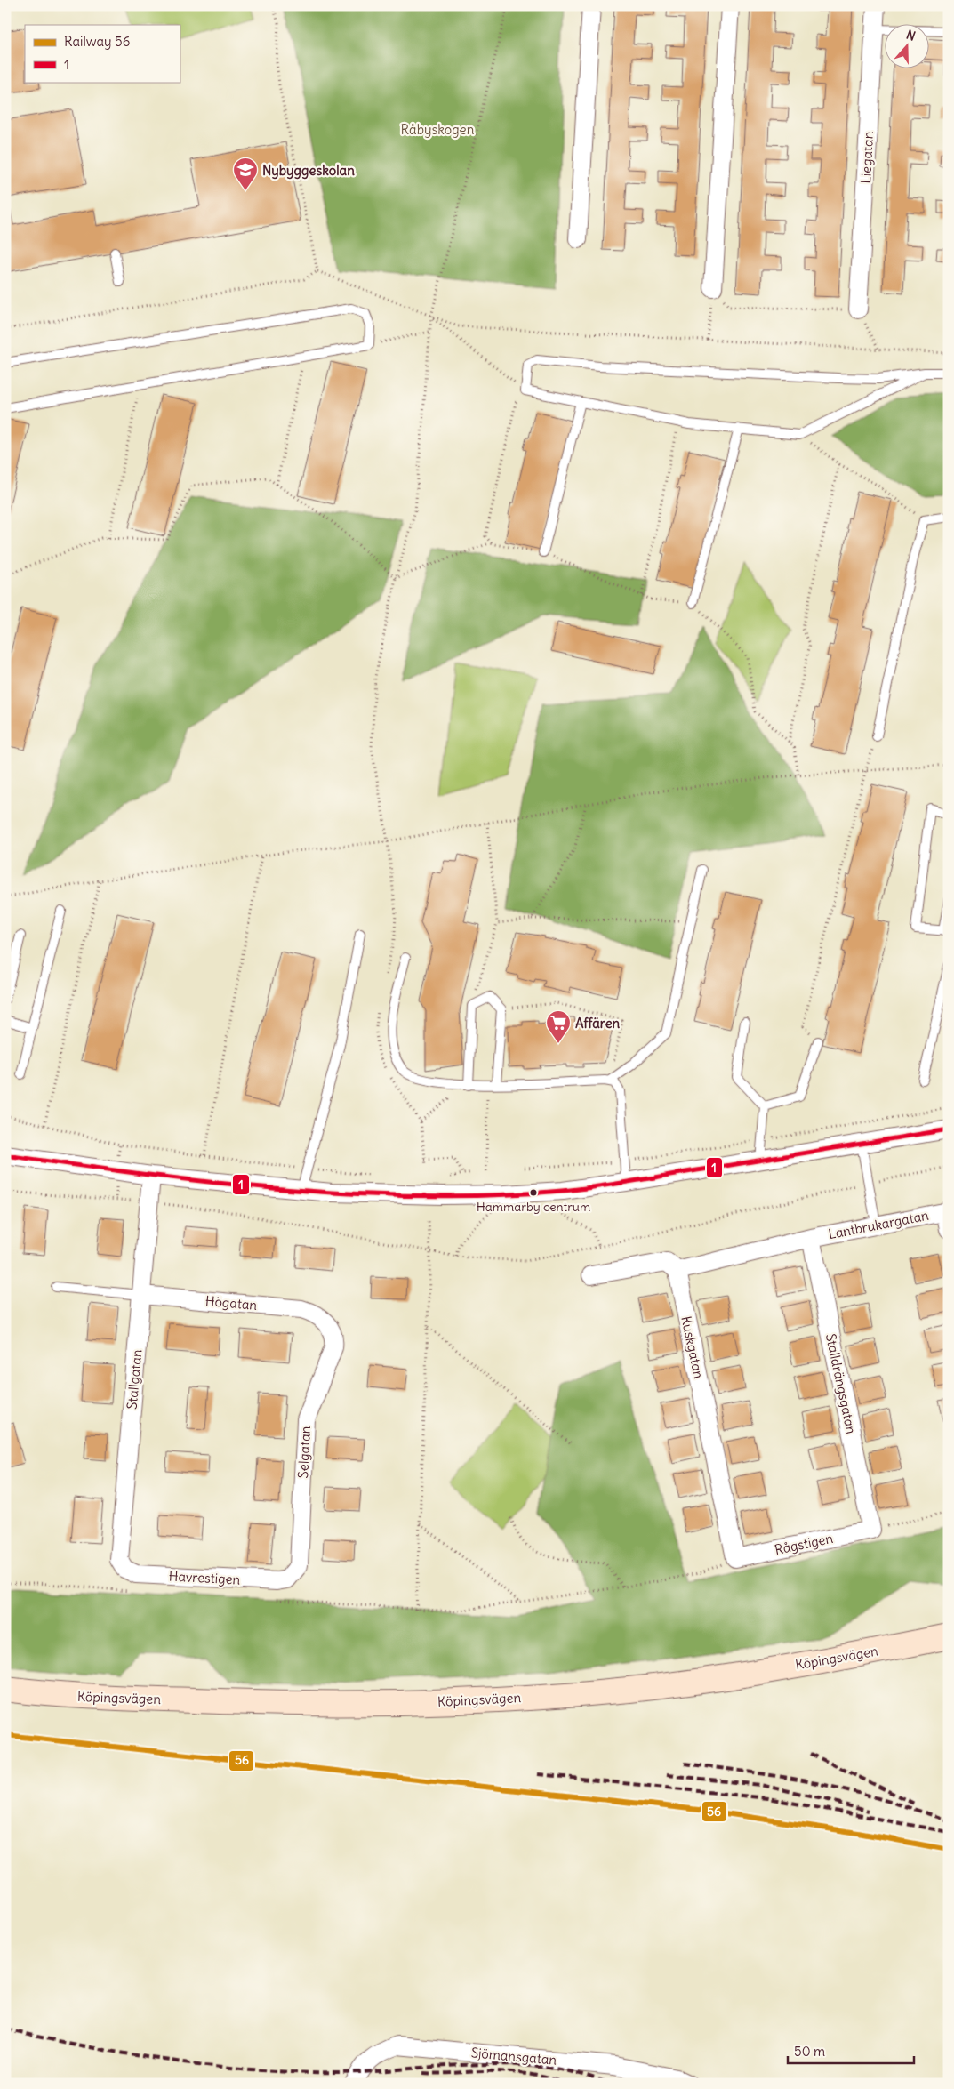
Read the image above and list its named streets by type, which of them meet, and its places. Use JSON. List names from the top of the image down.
{
  "streets": {
    "main road": ["Köpingsvägen"],
    "street": [
      "Liegatan",
      "Lantbrukargatan",
      "Högatan",
      "Kuskgatan",
      "Stallgatan",
      "Stalldrängsgatan",
      "Selgatan",
      "Rågstigen",
      "Havrestigen",
      "Sjömansgatan"
    ]
  },
  "crossings": [
    ["Lantbrukargatan", "Stalldrängsgatan"],
    ["Högatan", "Stallgatan"],
    ["Högatan", "Selgatan"],
    ["Kuskgatan", "Rågstigen"],
    ["Stallgatan", "Havrestigen"],
    ["Stalldrängsgatan", "Rågstigen"],
    ["Selgatan", "Havrestigen"]
  ],
  "parks": ["Råbyskogen"],
  "places": {
    "school or university": ["Nybyggeskolan"],
    "supermarket": ["Affären"],
    "other": ["Hammarby centrum"]
  },
  "lines": ["transit line 1", "rail line 56"],
  "legend": ["Railway 56", "1"],
  "scale_bar": "50 m",
  "north": "top"
}
